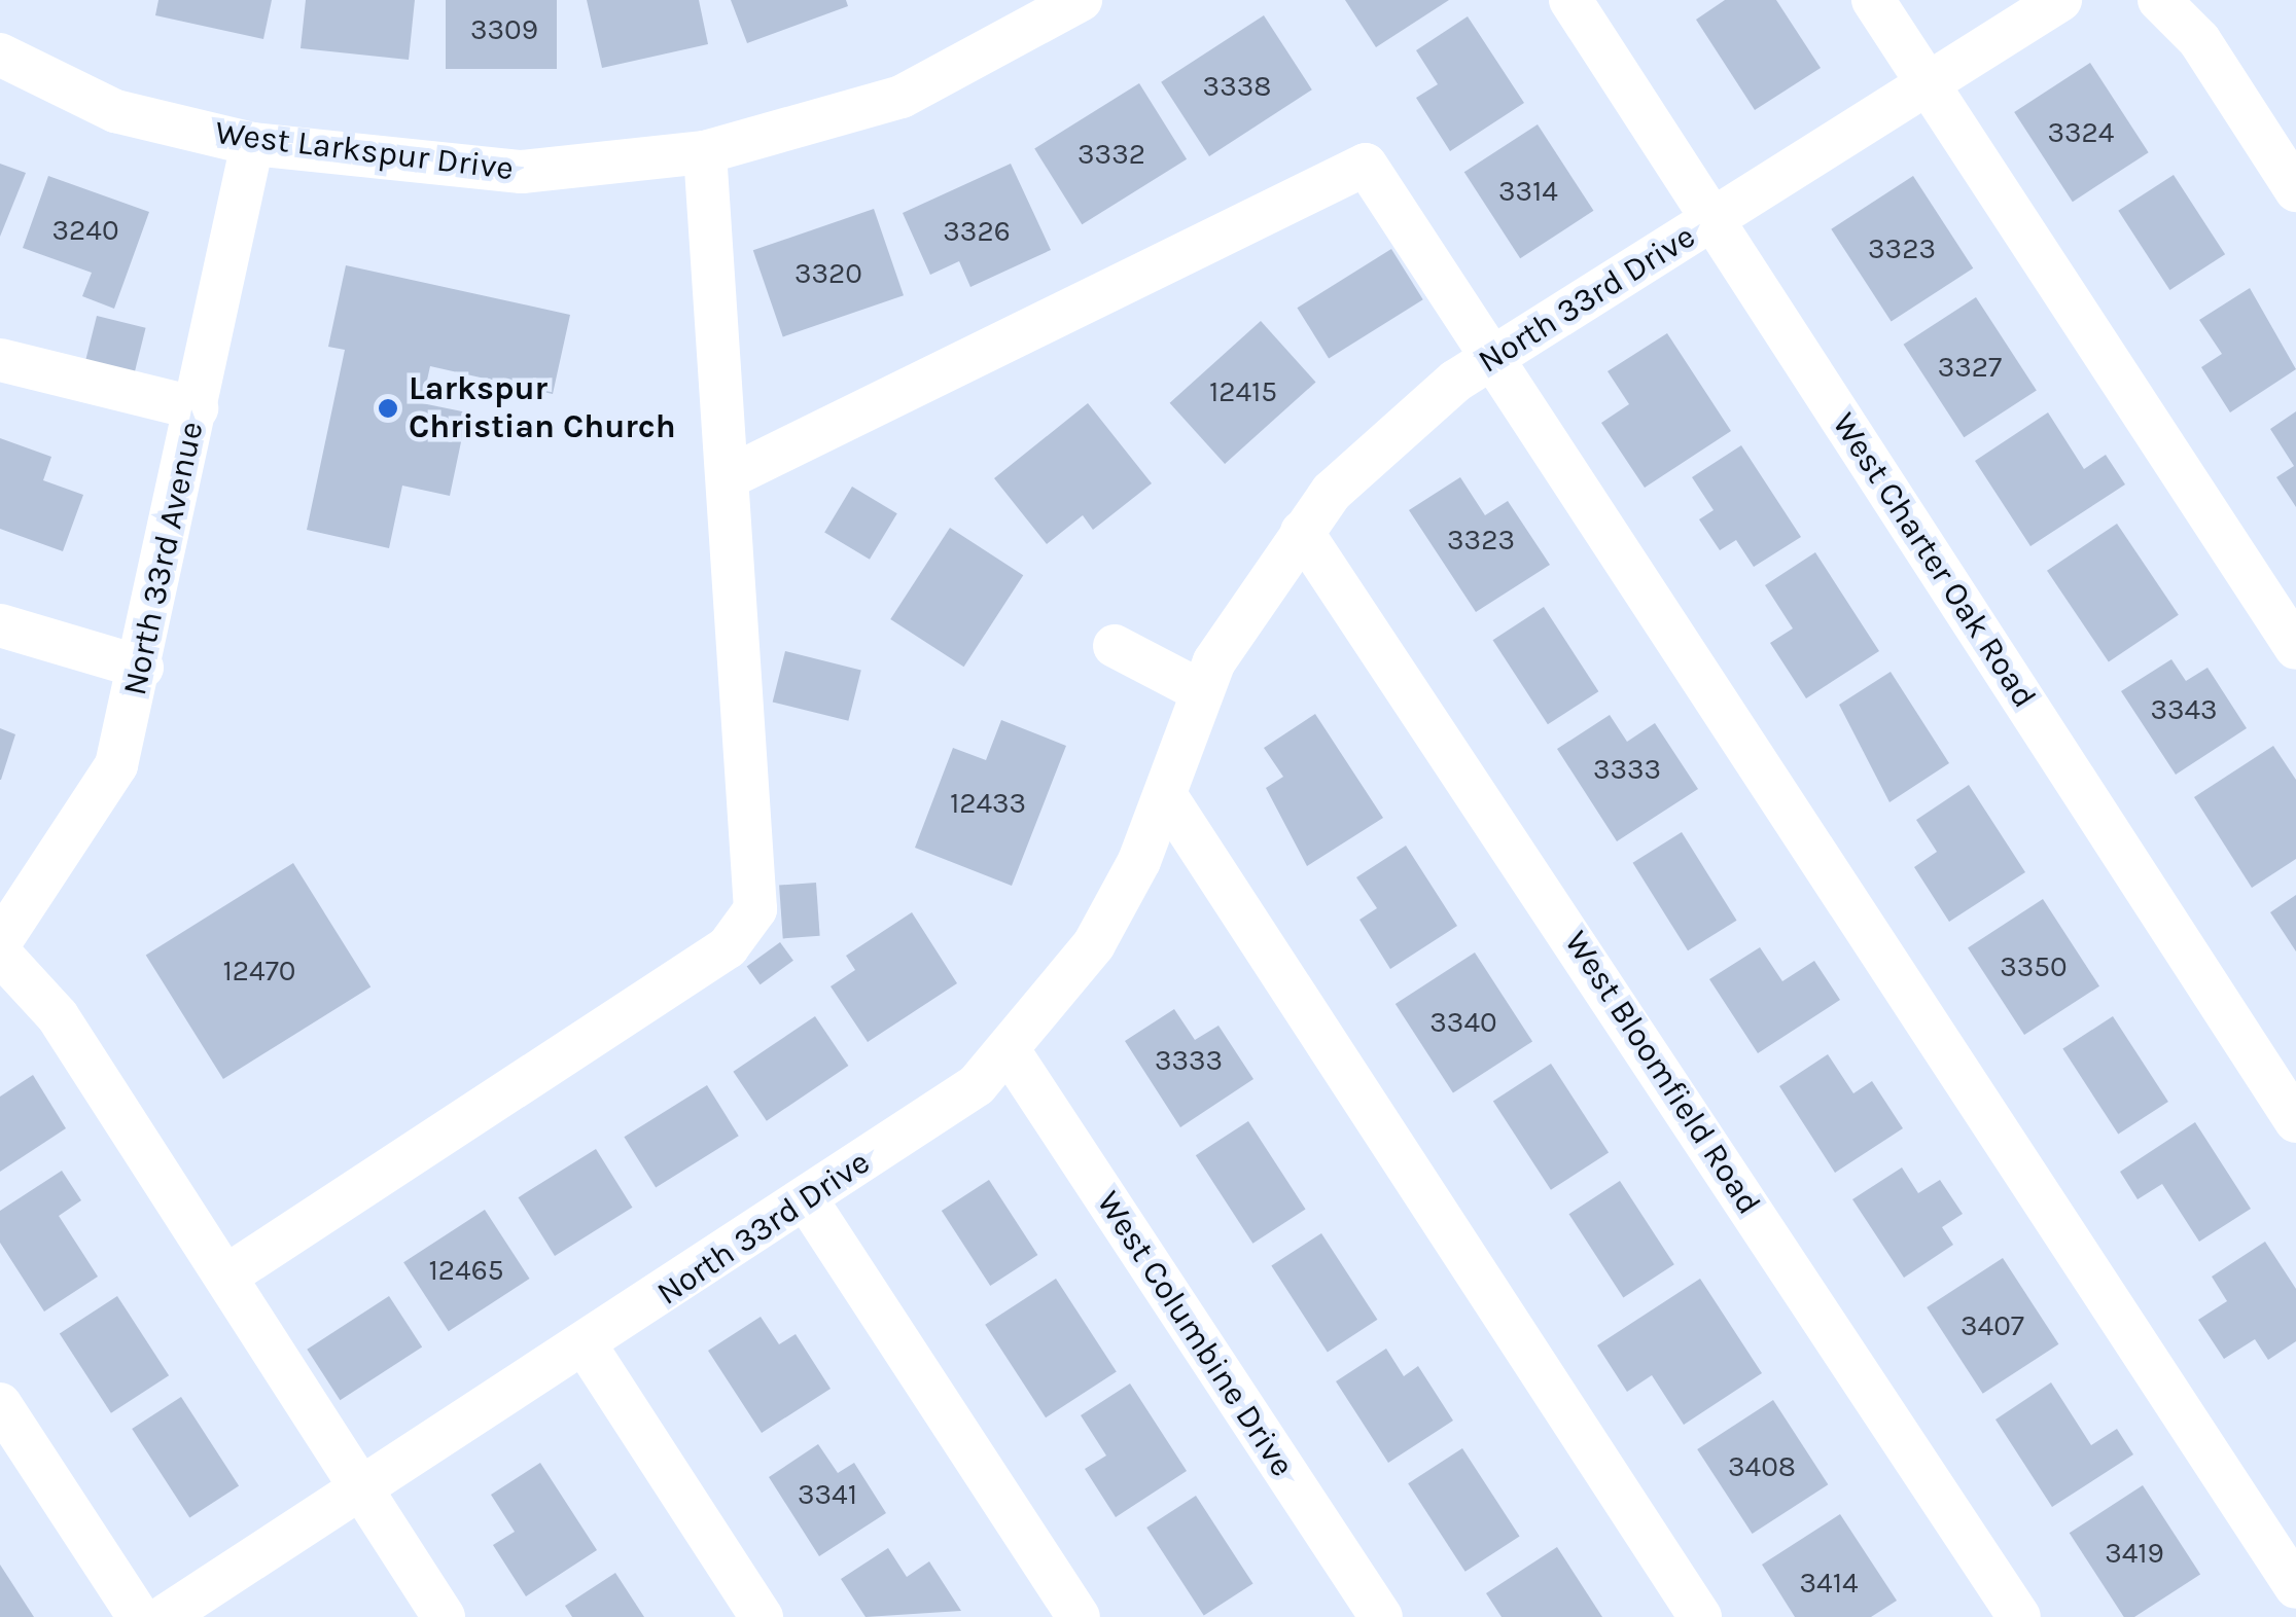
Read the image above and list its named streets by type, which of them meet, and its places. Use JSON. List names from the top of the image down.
{
  "streets": {
    "street": [
      "West Larkspur Drive",
      "North 33rd Drive",
      "North 33rd Avenue",
      "West Charter Oak Road",
      "West Bloomfield Road",
      "West Columbine Drive"
    ]
  },
  "crossings": [
    ["West Larkspur Drive", "North 33rd Avenue"],
    ["North 33rd Drive", "West Charter Oak Road"],
    ["North 33rd Drive", "West Bloomfield Road"],
    ["North 33rd Drive", "West Columbine Drive"]
  ],
  "places": ["Larkspur Christian Church"],
  "house_numbers": [
    "3309",
    "3338",
    "3324",
    "3332",
    "3314",
    "3240",
    "3326",
    "3323",
    "3320",
    "3327",
    "12415",
    "3323",
    "3343",
    "3333",
    "12433",
    "3350",
    "12470",
    "3340",
    "3333",
    "12465",
    "3407",
    "3408",
    "3341",
    "3419",
    "3414"
  ]
}
